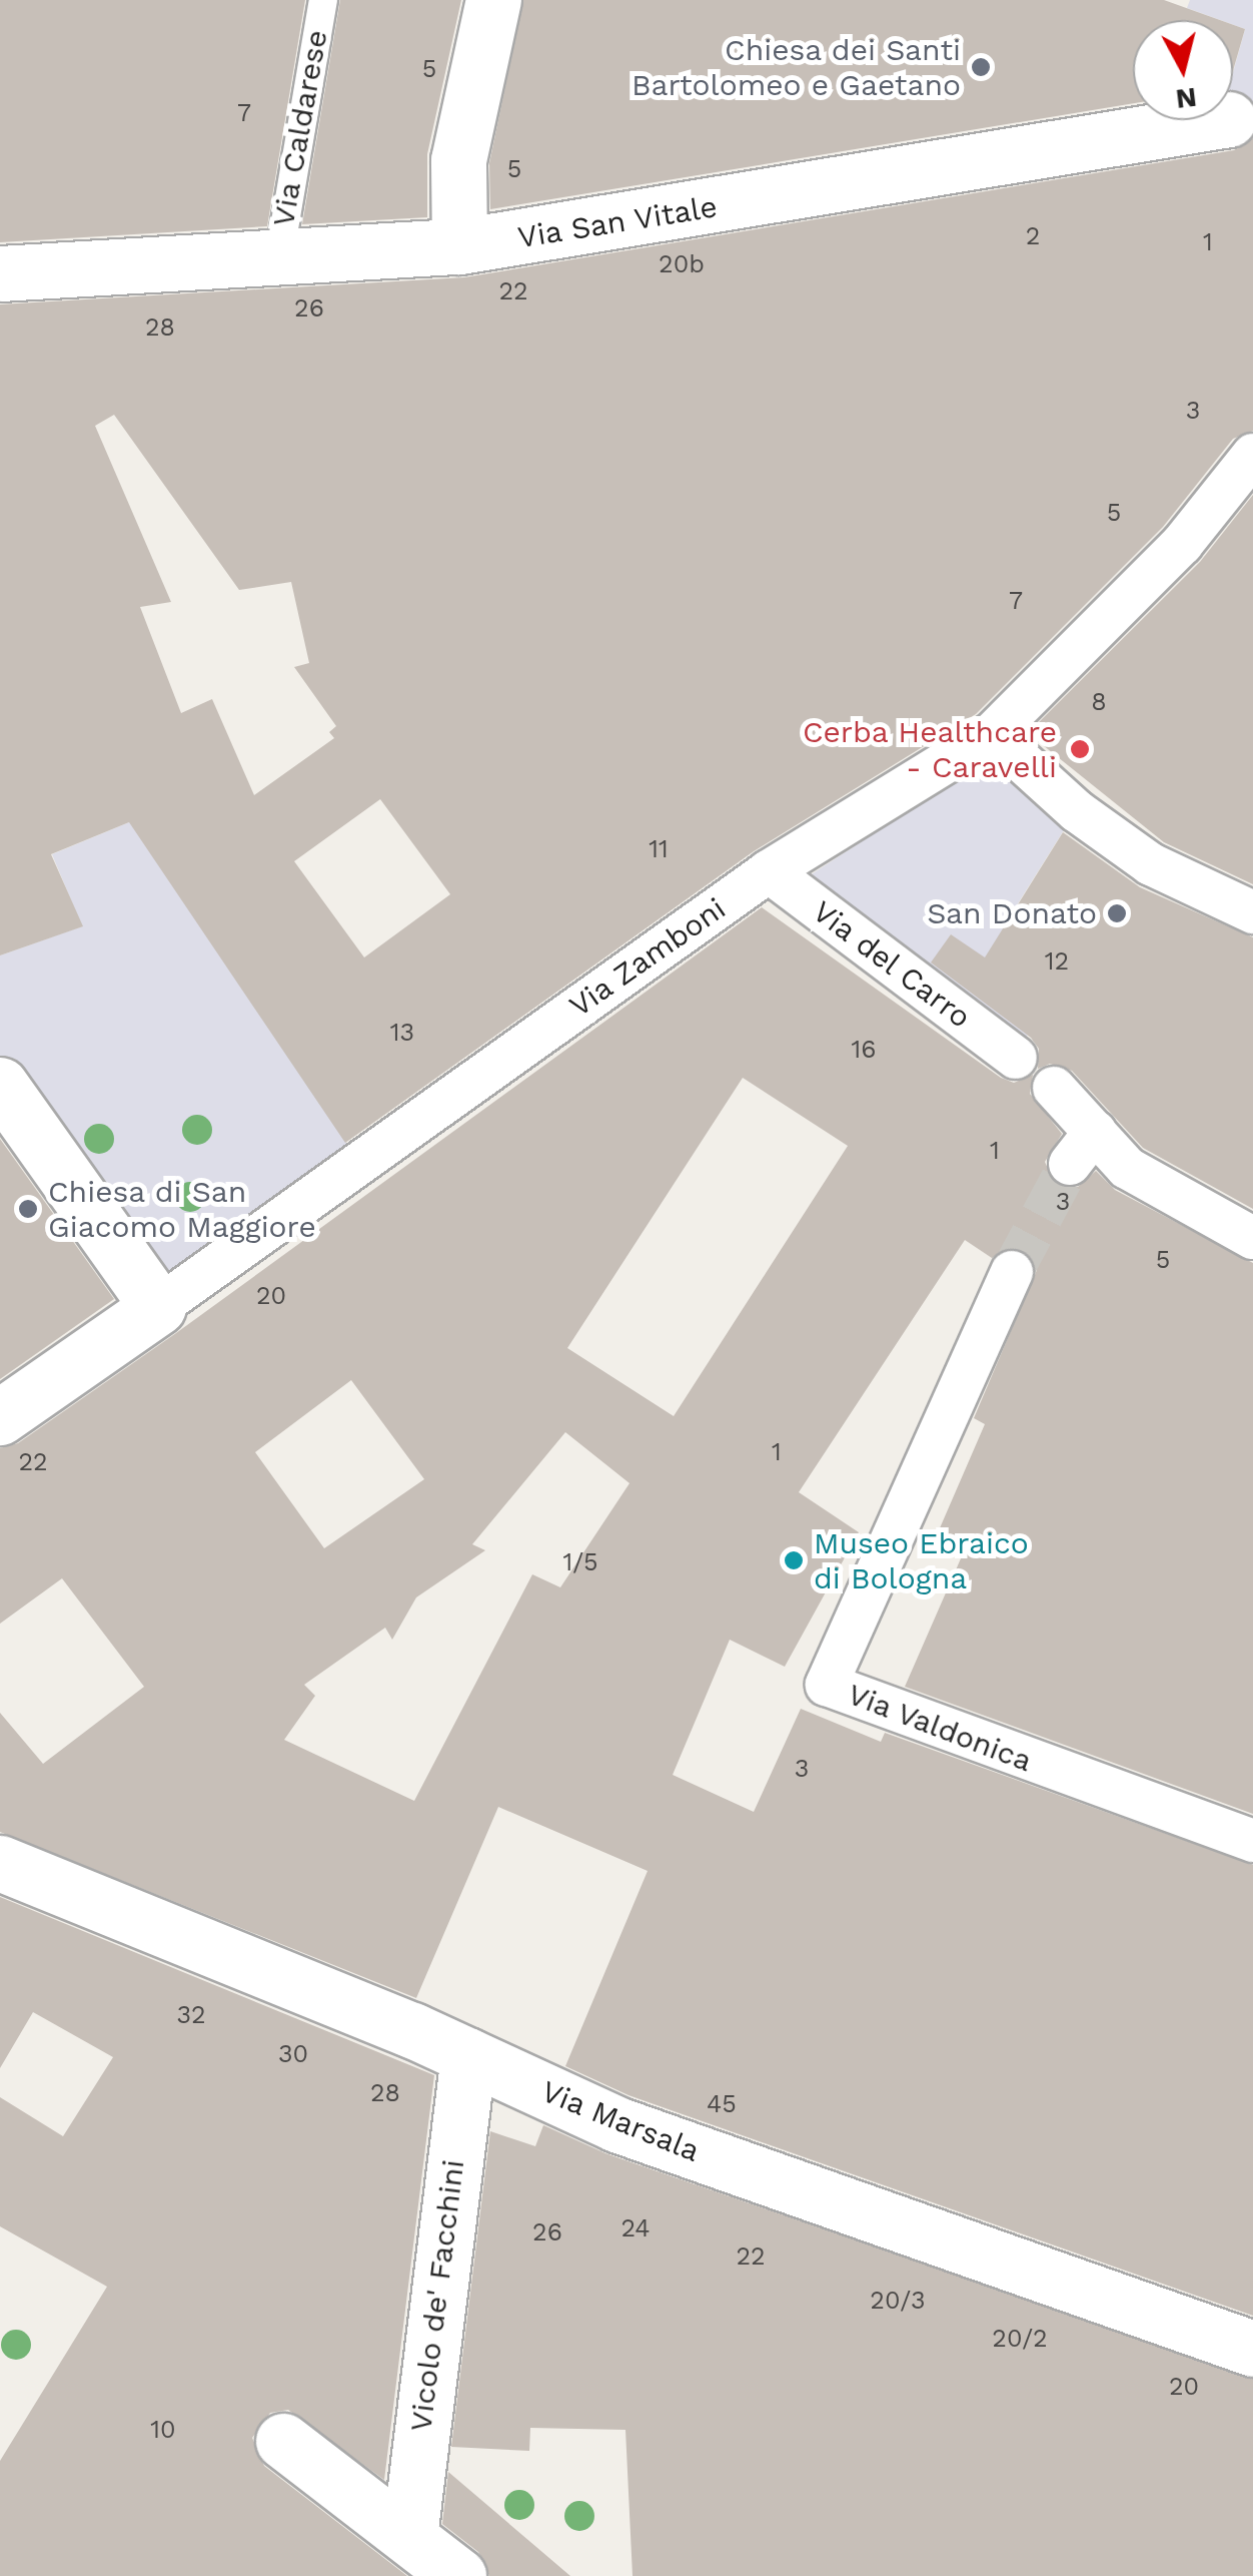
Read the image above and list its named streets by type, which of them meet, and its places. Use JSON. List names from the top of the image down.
{
  "streets": {
    "street": [
      "Via San Vitale",
      "Via Zamboni",
      "Via del Carro",
      "Via Valdonica",
      "Via Marsala",
      "Vicolo de' Facchini"
    ],
    "lane": ["Via Caldarese"]
  },
  "crossings": [
    ["Via Caldarese", "Via San Vitale"],
    ["Via Zamboni", "Via del Carro"],
    ["Via Marsala", "Vicolo de' Facchini"]
  ],
  "places": [
    "Chiesa dei Santi Bartolomeo e Gaetano",
    "Cerba Healthcare - Caravelli",
    "San Donato",
    "Chiesa di San Giacomo Maggiore",
    "Museo Ebraico di Bologna"
  ],
  "house_numbers": [
    "5",
    "7",
    "5",
    "2",
    "1",
    "20b",
    "22",
    "26",
    "28",
    "3",
    "5",
    "7",
    "8",
    "11",
    "12",
    "13",
    "16",
    "1",
    "3",
    "5",
    "20",
    "1",
    "22",
    "1/5",
    "3",
    "32",
    "30",
    "28",
    "45",
    "24",
    "26",
    "22",
    "20/3",
    "20/2",
    "20",
    "10"
  ],
  "north": "bottom"
}
